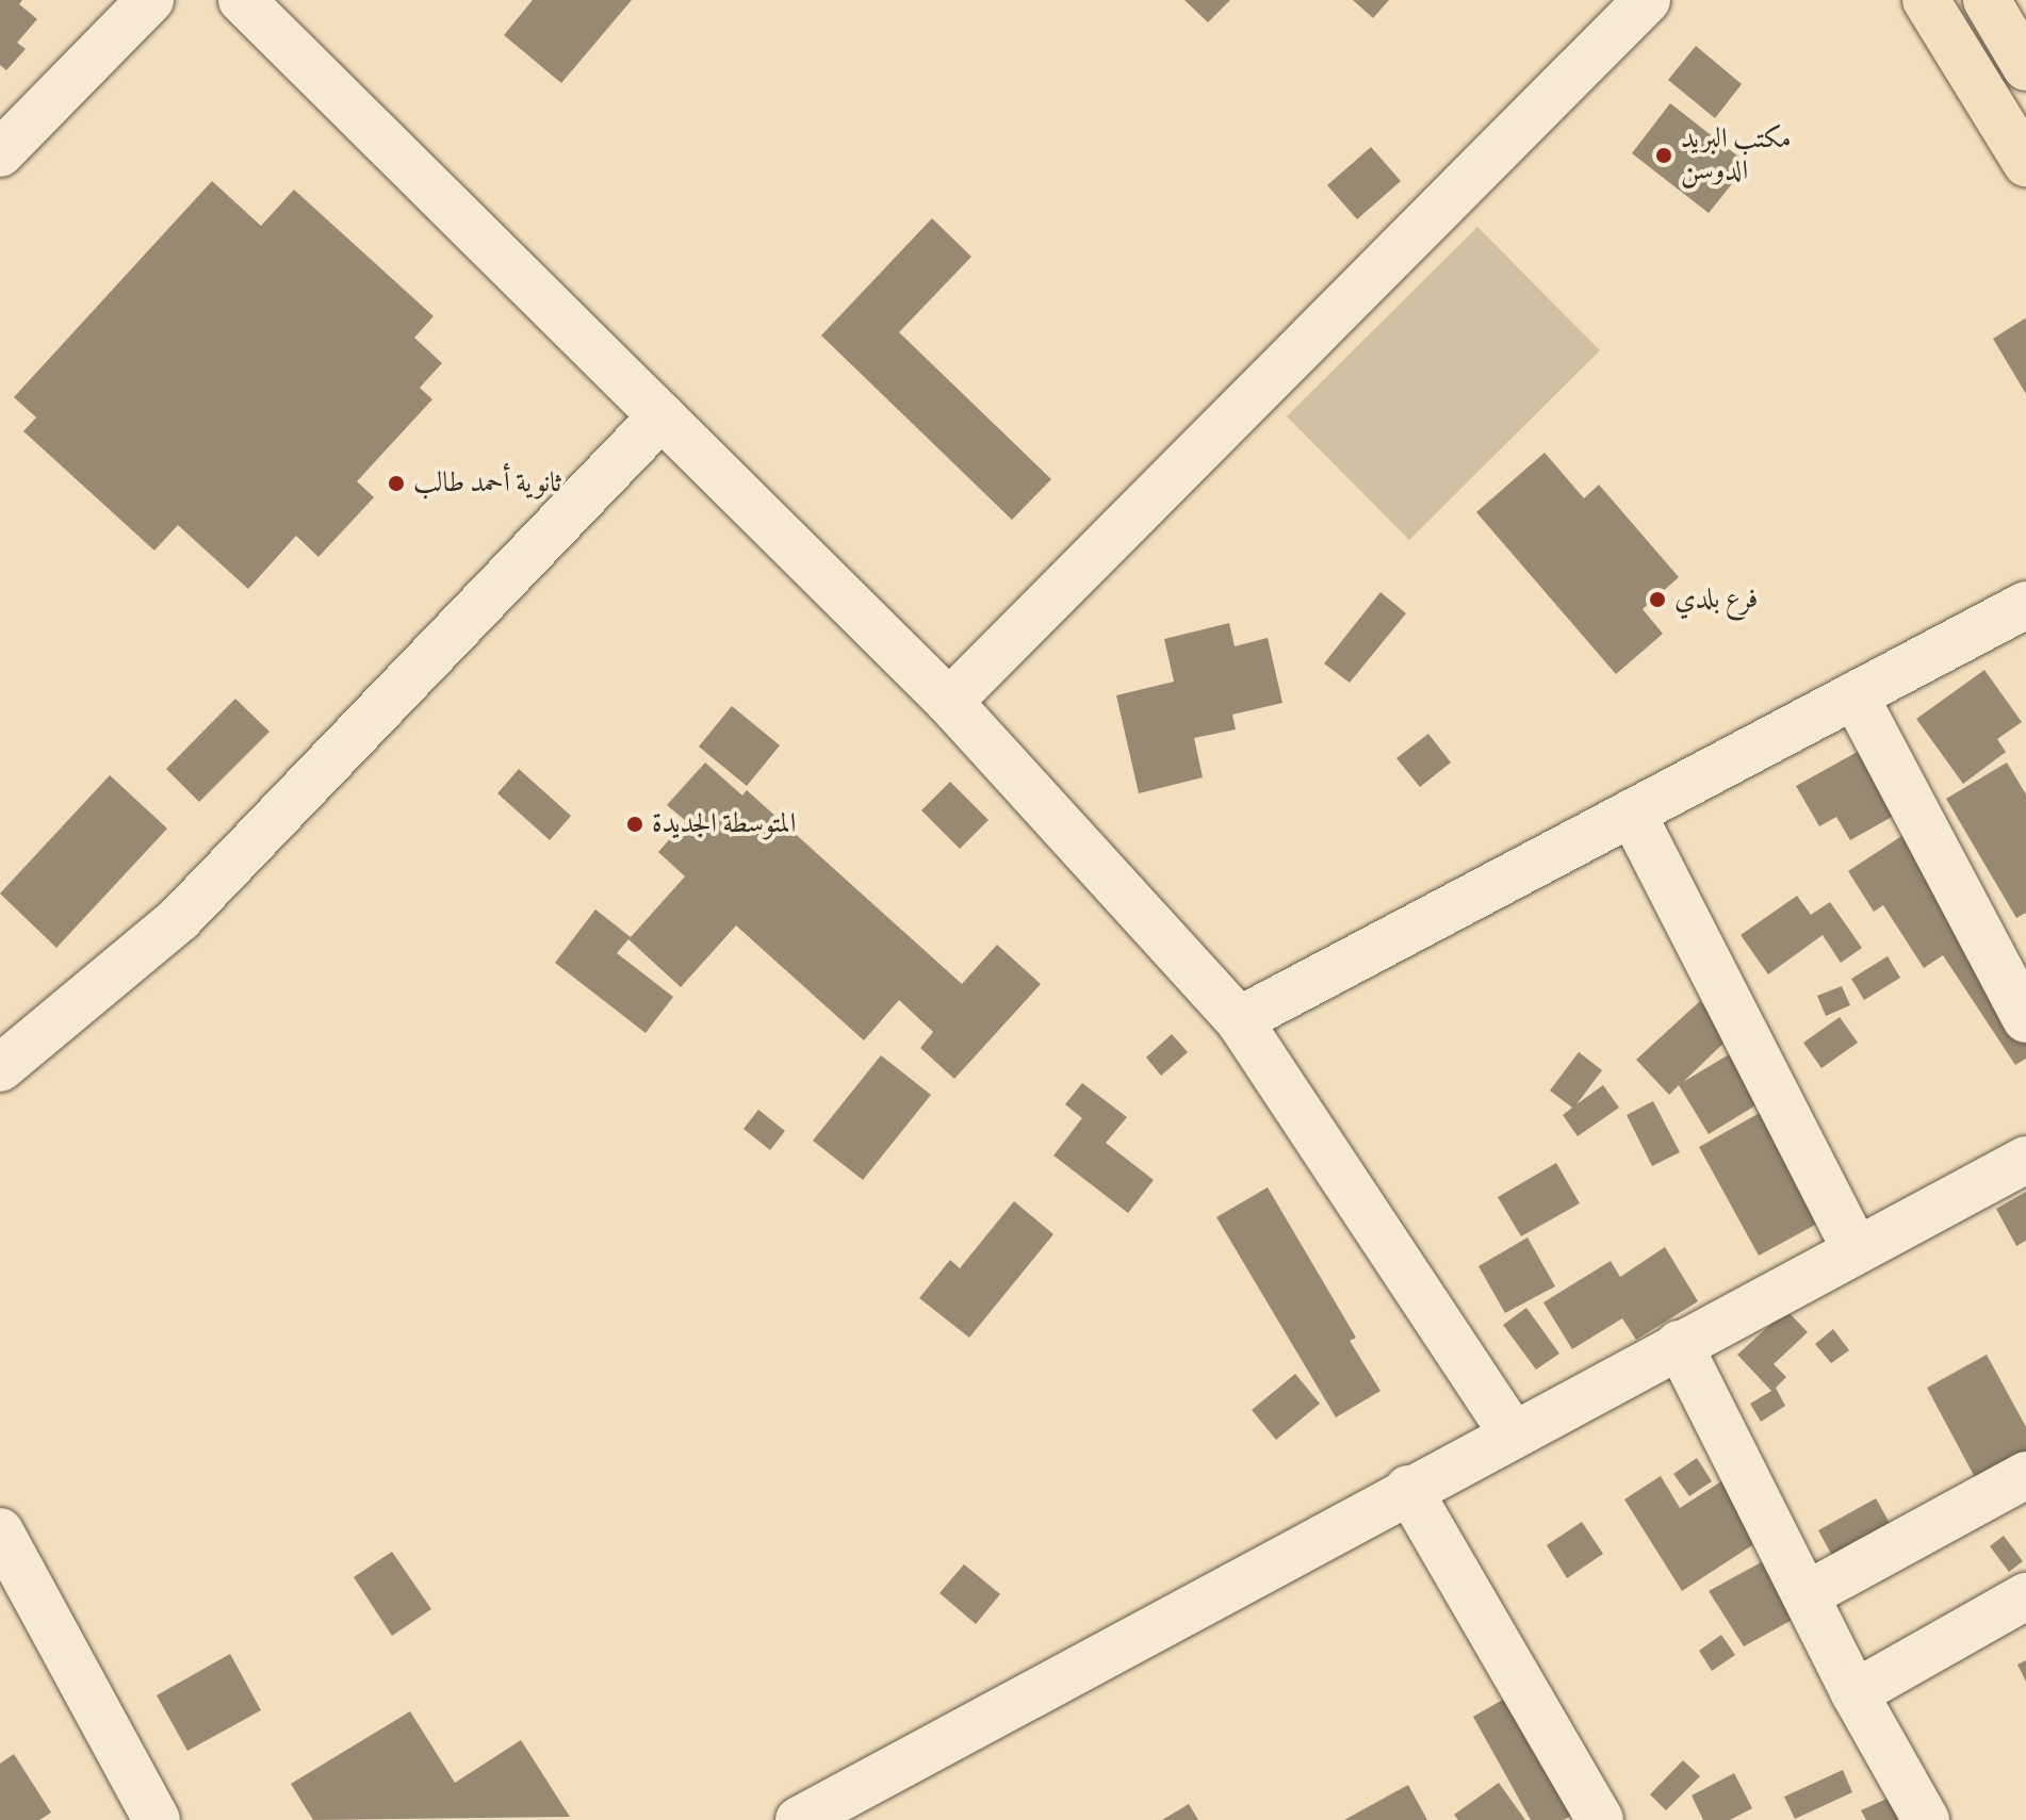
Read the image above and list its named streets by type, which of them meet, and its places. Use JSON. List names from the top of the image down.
{
  "places": [
    "مكتب البريد الدوسن",
    "ثانوية أحمد طالب",
    "فرع بلدي",
    "المتوسطة الجديدة"
  ]
}
